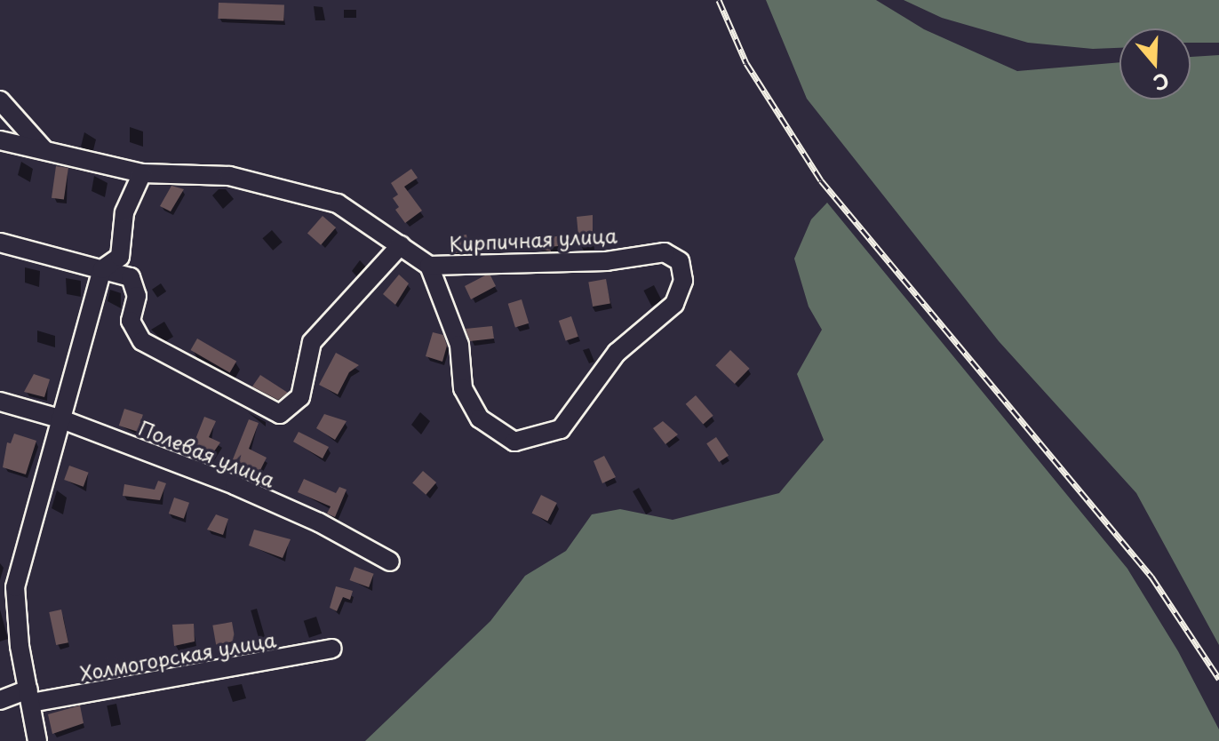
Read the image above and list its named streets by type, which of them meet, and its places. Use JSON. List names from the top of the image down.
{
  "streets": {
    "street": ["Кирпичная улица", "Полевая улица", "Холмогорская улица"]
  },
  "north": "bottom"
}
